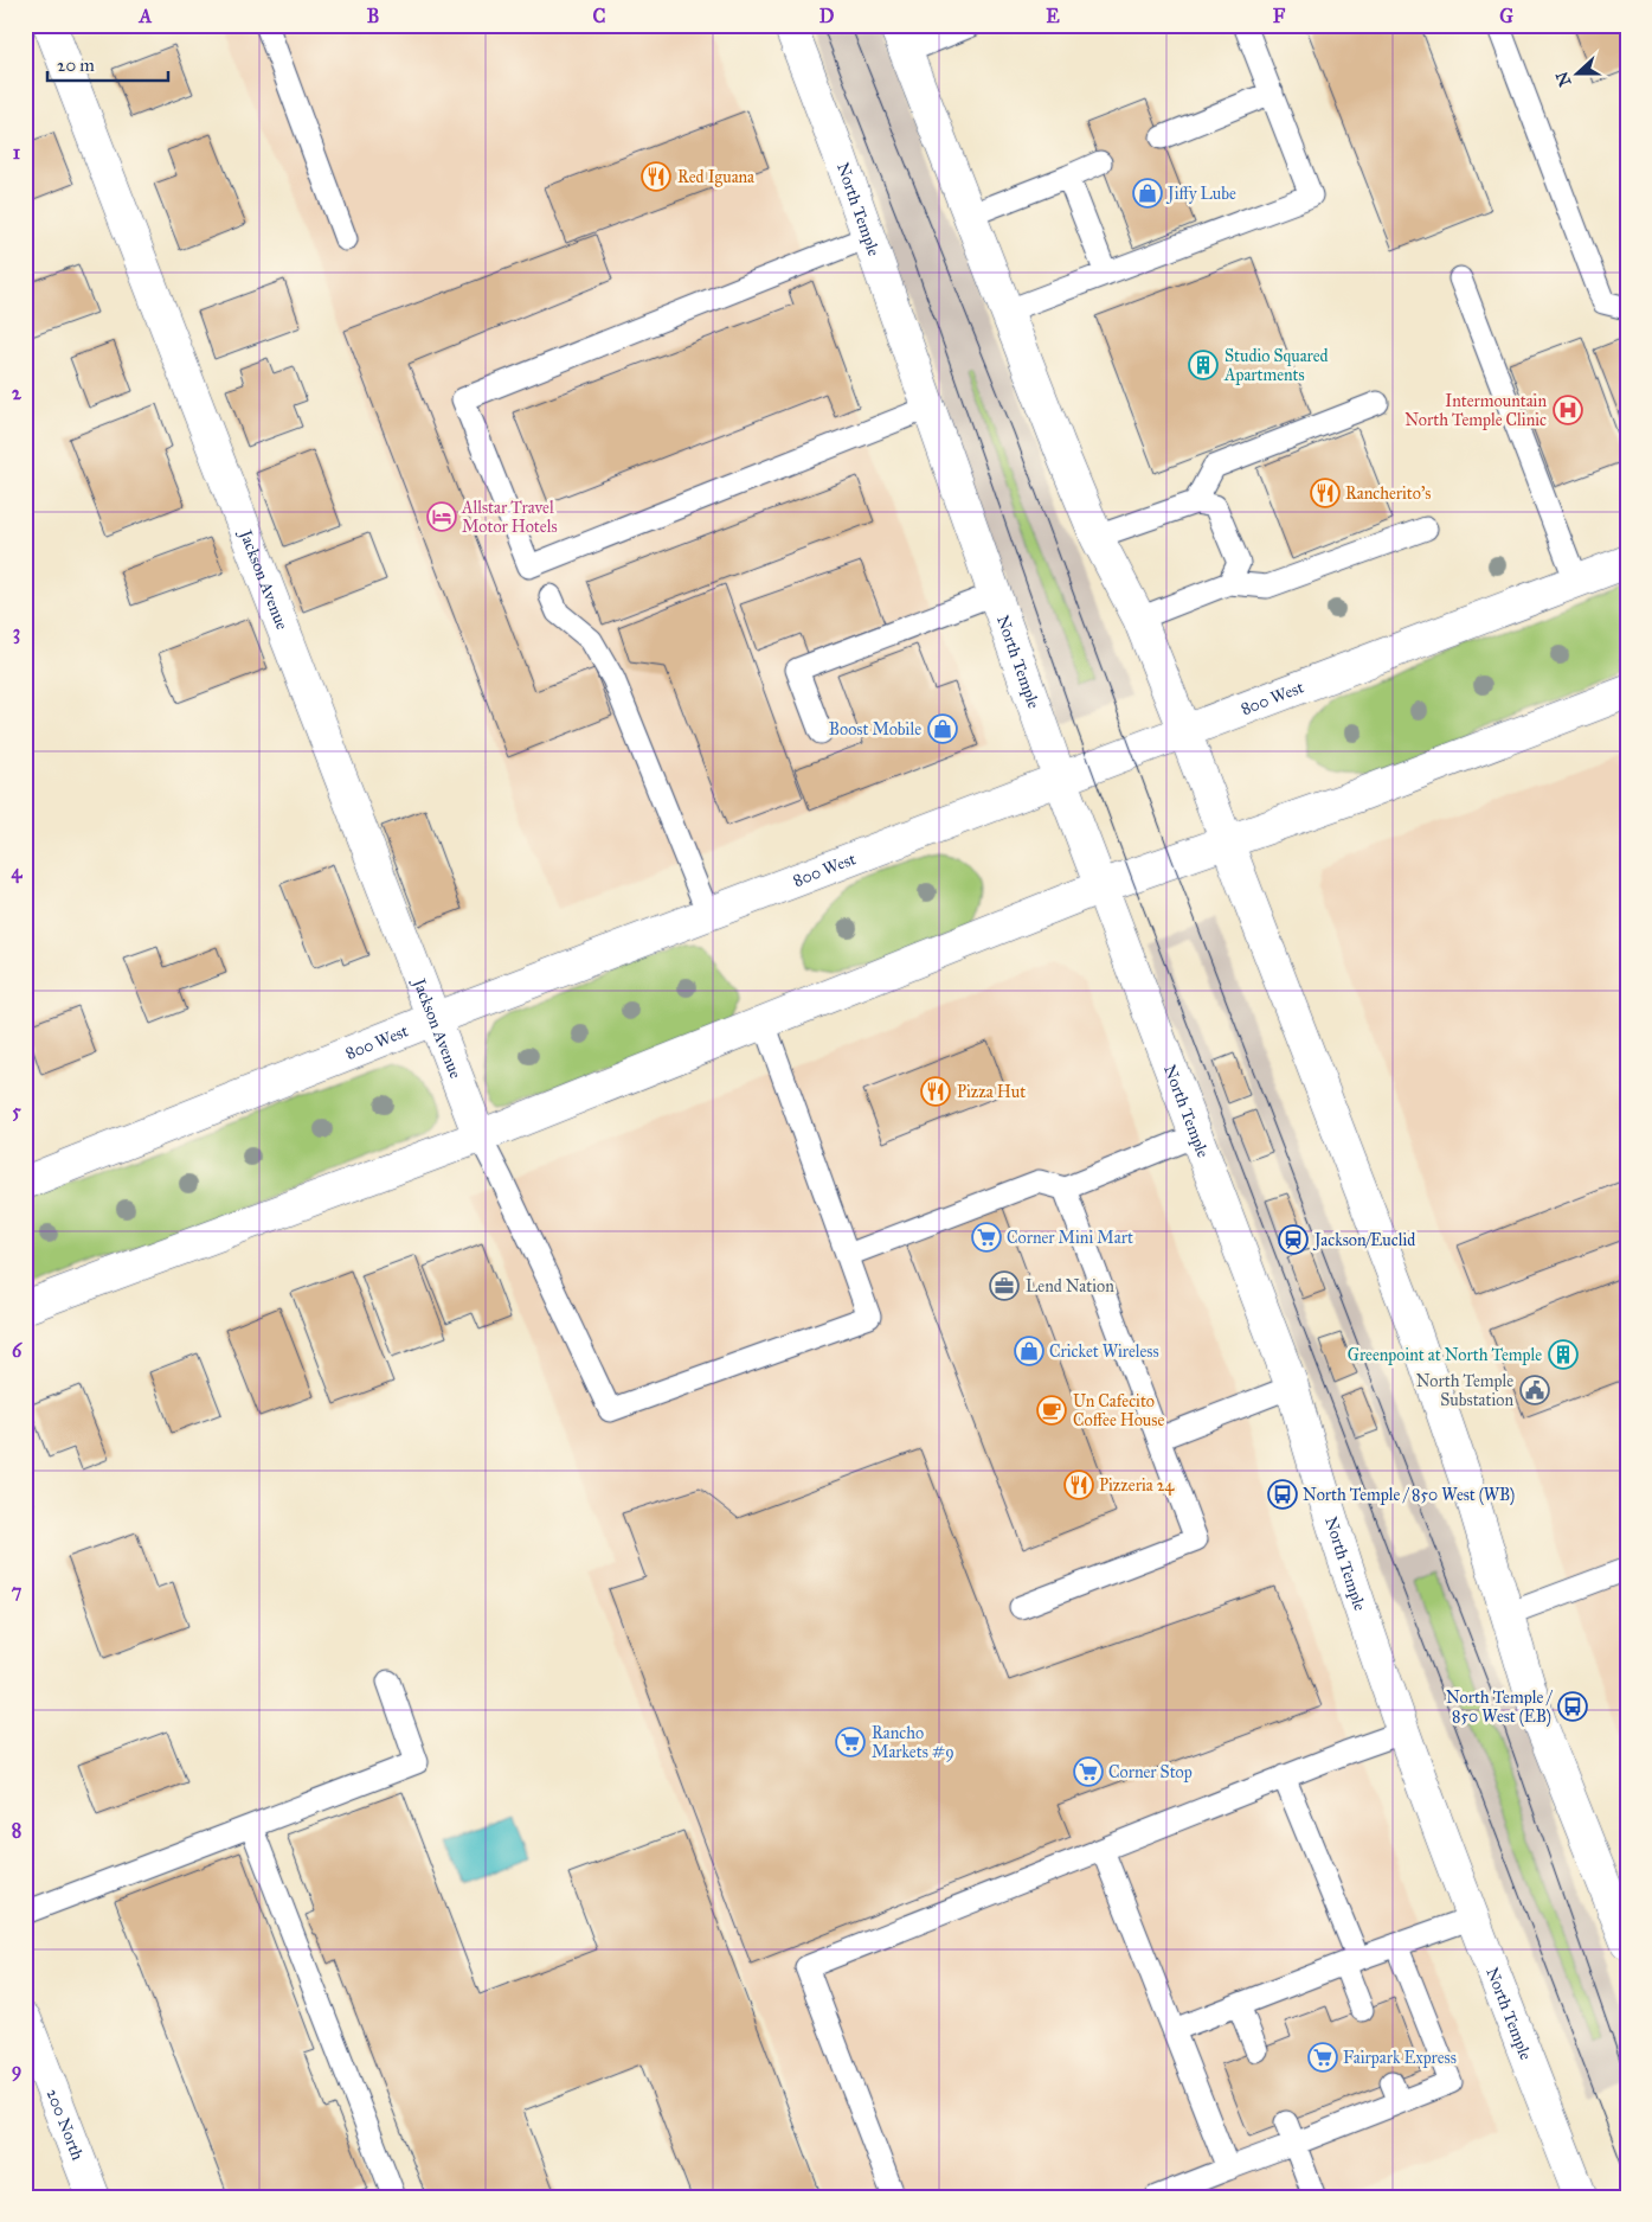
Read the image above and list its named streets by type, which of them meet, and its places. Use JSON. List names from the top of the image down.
{
  "streets": {
    "street": [
      "North Temple",
      "Jackson Avenue",
      "800 West",
      "200 North"
    ]
  },
  "crossings": [
    ["North Temple", "800 West"],
    ["Jackson Avenue", "800 West"]
  ],
  "places": {
    "restaurant": [
      "Red Iguana",
      "Rancherito's",
      "Pizza Hut",
      "Pizzeria 24"
    ],
    "shop": ["Jiffy Lube", "Boost Mobile", "Cricket Wireless"],
    "building": ["Studio Squared Apartments", "Greenpoint at North Temple"],
    "hospital": ["Intermountain North Temple Clinic"],
    "hotel": ["Allstar Travel Motor Hotels"],
    "supermarket": [
      "Corner Mini Mart",
      "Rancho Markets #9",
      "Corner Stop",
      "Fairpark Express"
    ],
    "station": ["Jackson/Euclid"],
    "office": ["Lend Nation"],
    "public building": ["North Temple Substation"],
    "cafe": ["Un Cafecito Coffee House"],
    "bus stop": ["North Temple / 850 West (WB)", "North Temple / 850 West (EB)"]
  },
  "scale_bar": "20 m",
  "north": "left",
  "grid": {
    "columns": [
      "A",
      "B",
      "C",
      "D",
      "E",
      "F",
      "G"
    ],
    "rows": [
      "1",
      "2",
      "3",
      "4",
      "5",
      "6",
      "7",
      "8",
      "9"
    ]
  }
}
